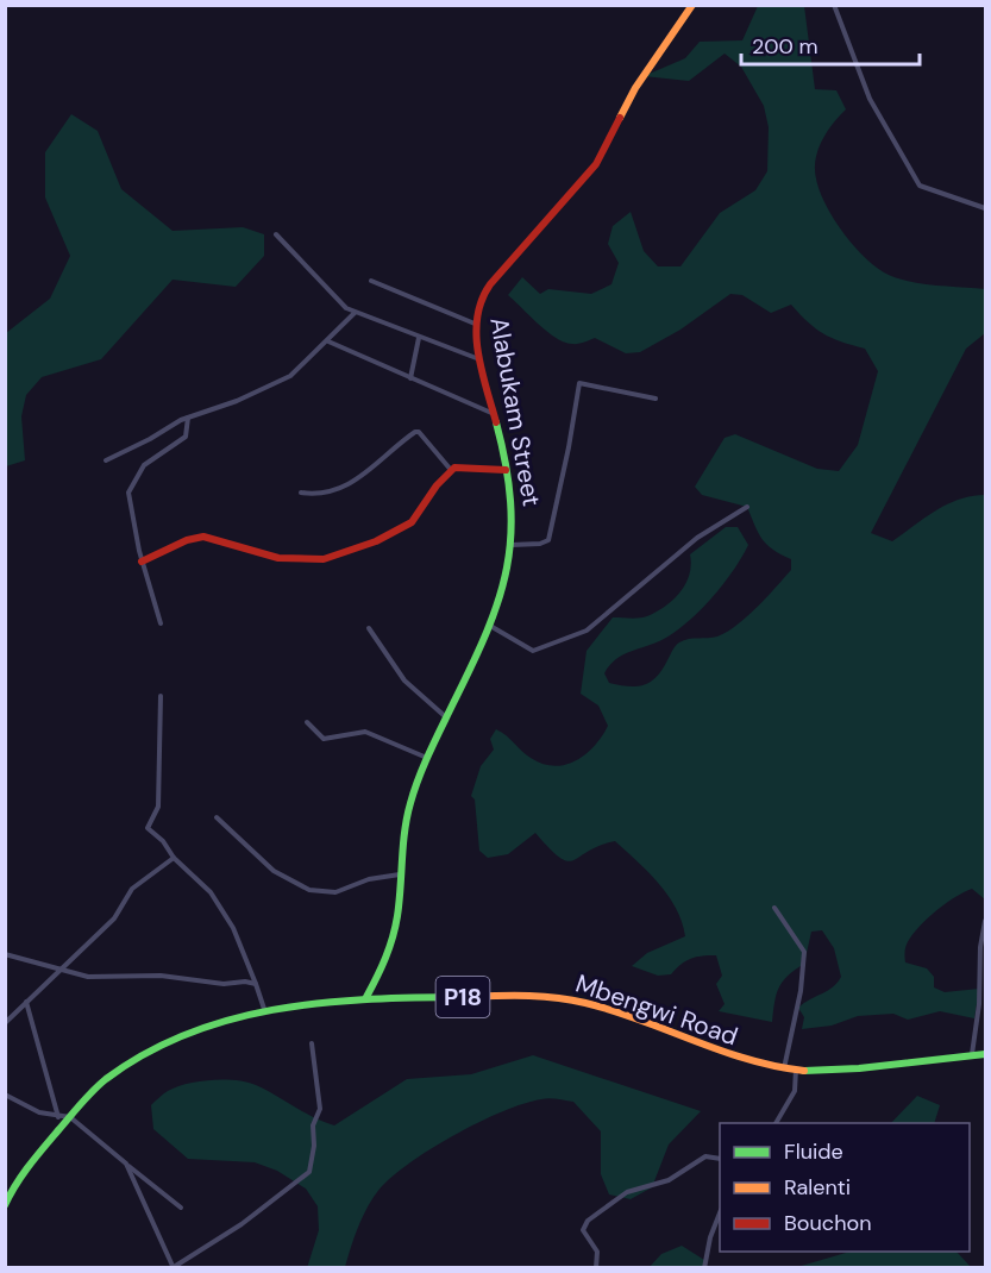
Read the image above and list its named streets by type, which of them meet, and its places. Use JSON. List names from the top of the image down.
{
  "streets": {
    "street": ["Alabukam Street", "P18", "Mbengwi Road"]
  },
  "crossings": [
    ["Alabukam Street", "Mbengwi Road"]
  ],
  "legend": ["Fluide", "Ralenti", "Bouchon"],
  "scale_bar": "200 m"
}
